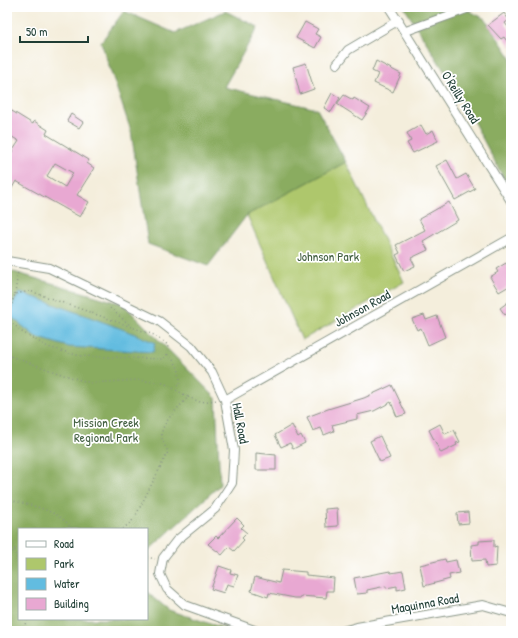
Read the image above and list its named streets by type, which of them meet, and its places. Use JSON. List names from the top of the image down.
{
  "streets": {
    "street": [
      "O'Reilly Road",
      "Johnson Road",
      "Hall Road",
      "Maquinna Road"
    ]
  },
  "crossings": [
    ["Johnson Road", "Hall Road"]
  ],
  "parks": ["Johnson Park", "Mission Creek Regional Park"],
  "legend": [
    "Road",
    "Park",
    "Water",
    "Building"
  ],
  "scale_bar": "50 m"
}
